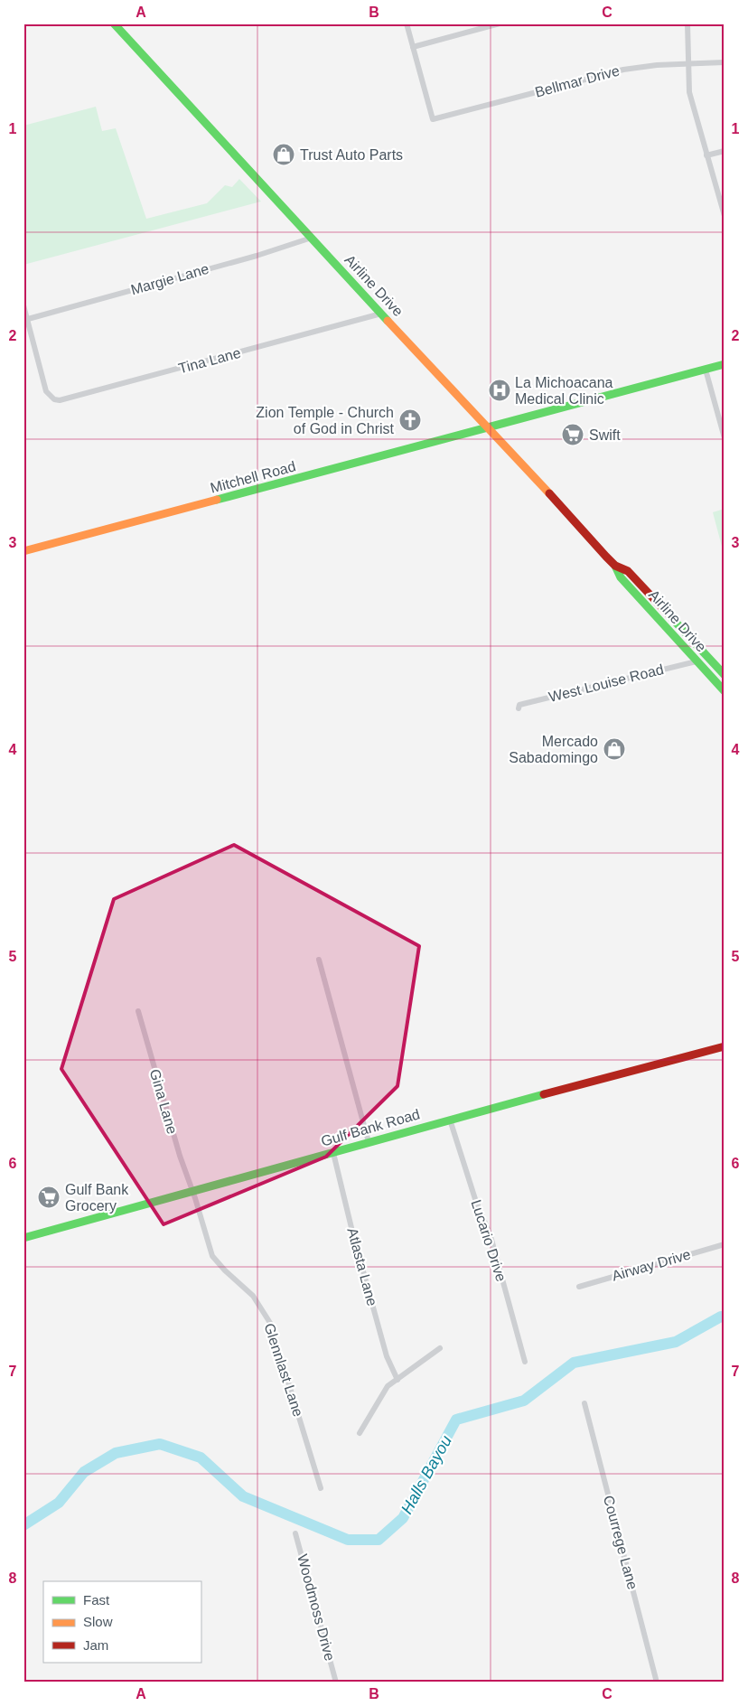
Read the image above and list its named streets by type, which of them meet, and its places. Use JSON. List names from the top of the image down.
{
  "streets": {
    "main road": ["Airline Drive", "Mitchell Road", "Gulf Bank Road"],
    "street": [
      "Bellmar Drive",
      "Margie Lane",
      "Tina Lane",
      "West Louise Road",
      "Gina Lane",
      "Lucario Drive",
      "Airway Drive",
      "Atlasta Lane",
      "Glennlast Lane",
      "Courrege Lane",
      "Woodmoss Drive"
    ]
  },
  "crossings": [
    ["Margie Lane", "Airline Drive"],
    ["Margie Lane", "Tina Lane"],
    ["Airline Drive", "Tina Lane"],
    ["Airline Drive", "Mitchell Road"],
    ["Airline Drive", "West Louise Road"],
    ["Gina Lane", "Gulf Bank Road"],
    ["Gina Lane", "Glennlast Lane"],
    ["Gulf Bank Road", "Lucario Drive"],
    ["Gulf Bank Road", "Atlasta Lane"],
    ["Gulf Bank Road", "Glennlast Lane"]
  ],
  "water": ["Halls Bayou"],
  "places": {
    "shop": ["Trust Auto Parts", "Mercado Sabadomingo"],
    "hospital": ["La Michoacana Medical Clinic"],
    "church": ["Zion Temple - Church of God in Christ"],
    "supermarket": ["Swift", "Gulf Bank Grocery"]
  },
  "legend": ["Fast", "Slow", "Jam"],
  "grid": {
    "columns": ["A", "B", "C"],
    "rows": [
      "1",
      "2",
      "3",
      "4",
      "5",
      "6",
      "7",
      "8"
    ]
  }
}
